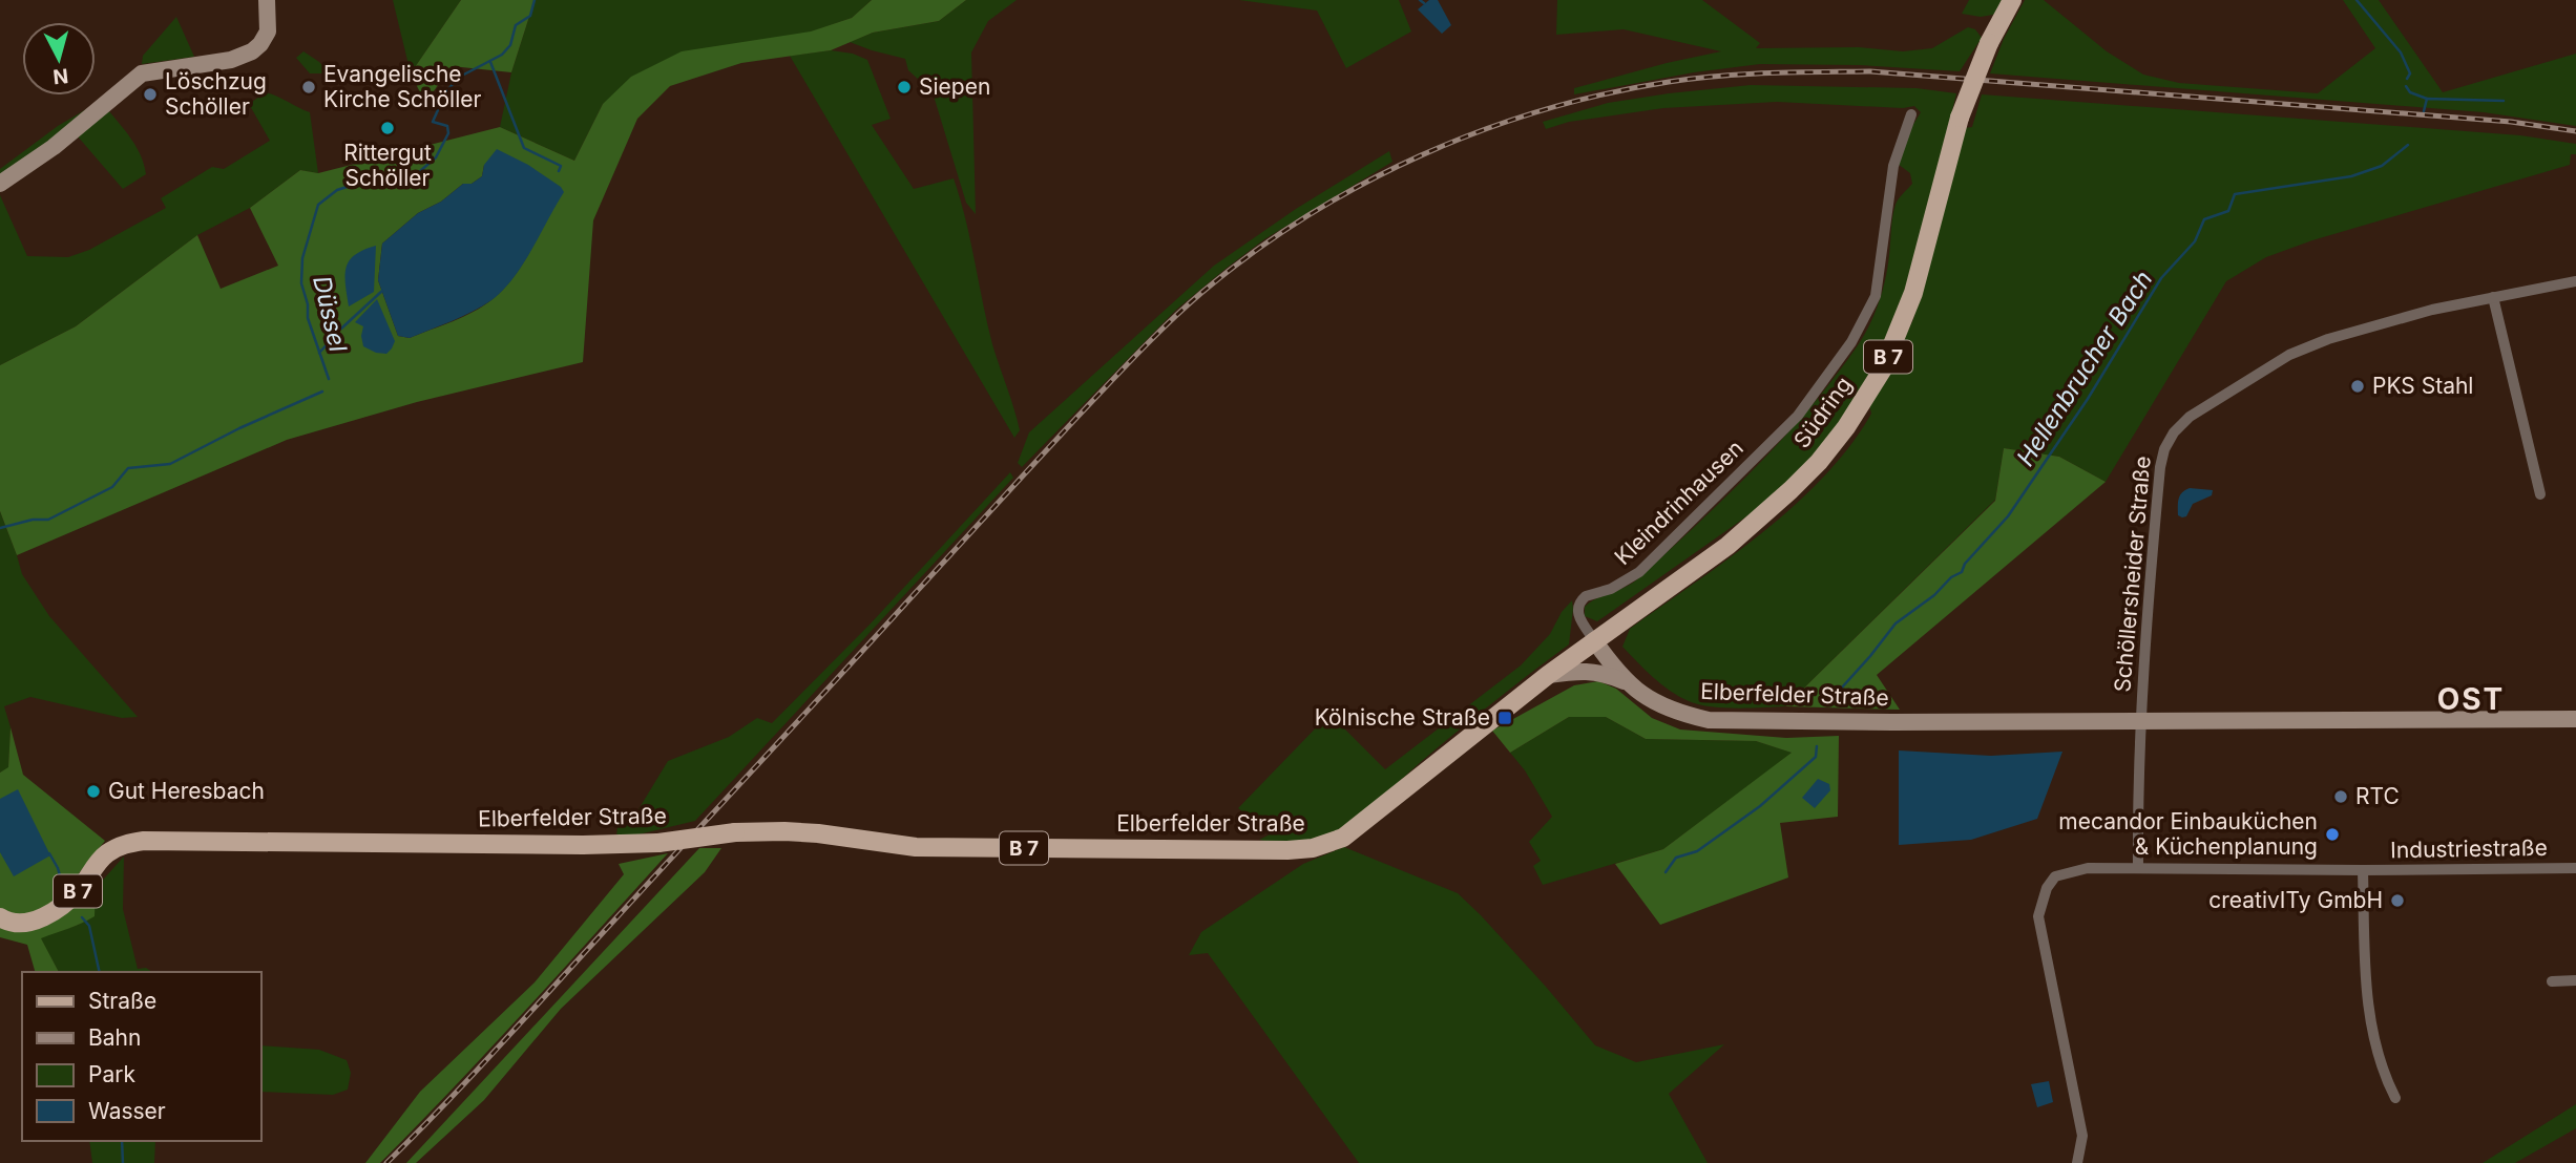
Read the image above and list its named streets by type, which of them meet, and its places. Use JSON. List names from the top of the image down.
{
  "streets": {
    "main road": ["B 7", "Südring", "Elberfelder Straße"],
    "street": ["Kleindrinhausen", "Schöllersheider Straße", "Industriestraße"]
  },
  "crossings": [
    ["Südring", "Kleindrinhausen"],
    ["Südring", "Elberfelder Straße"],
    ["Kleindrinhausen", "Elberfelder Straße"],
    ["Schöllersheider Straße", "Elberfelder Straße"]
  ],
  "districts": ["OST"],
  "water": ["Düssel", "Hellenbrucher Bach"],
  "places": {
    "other": [
      "Evangelische Kirche Schöller",
      "Siepen",
      "Löschzug Schöller",
      "Rittergut Schöller",
      "PKS Stahl",
      "Gut Heresbach",
      "RTC",
      "mecandor Einbauküchen & Küchenplanung",
      "creativITy GmbH"
    ],
    "transit": ["Kölnische Straße"]
  },
  "legend": [
    "Straße",
    "Bahn",
    "Park",
    "Wasser"
  ],
  "north": "bottom"
}
